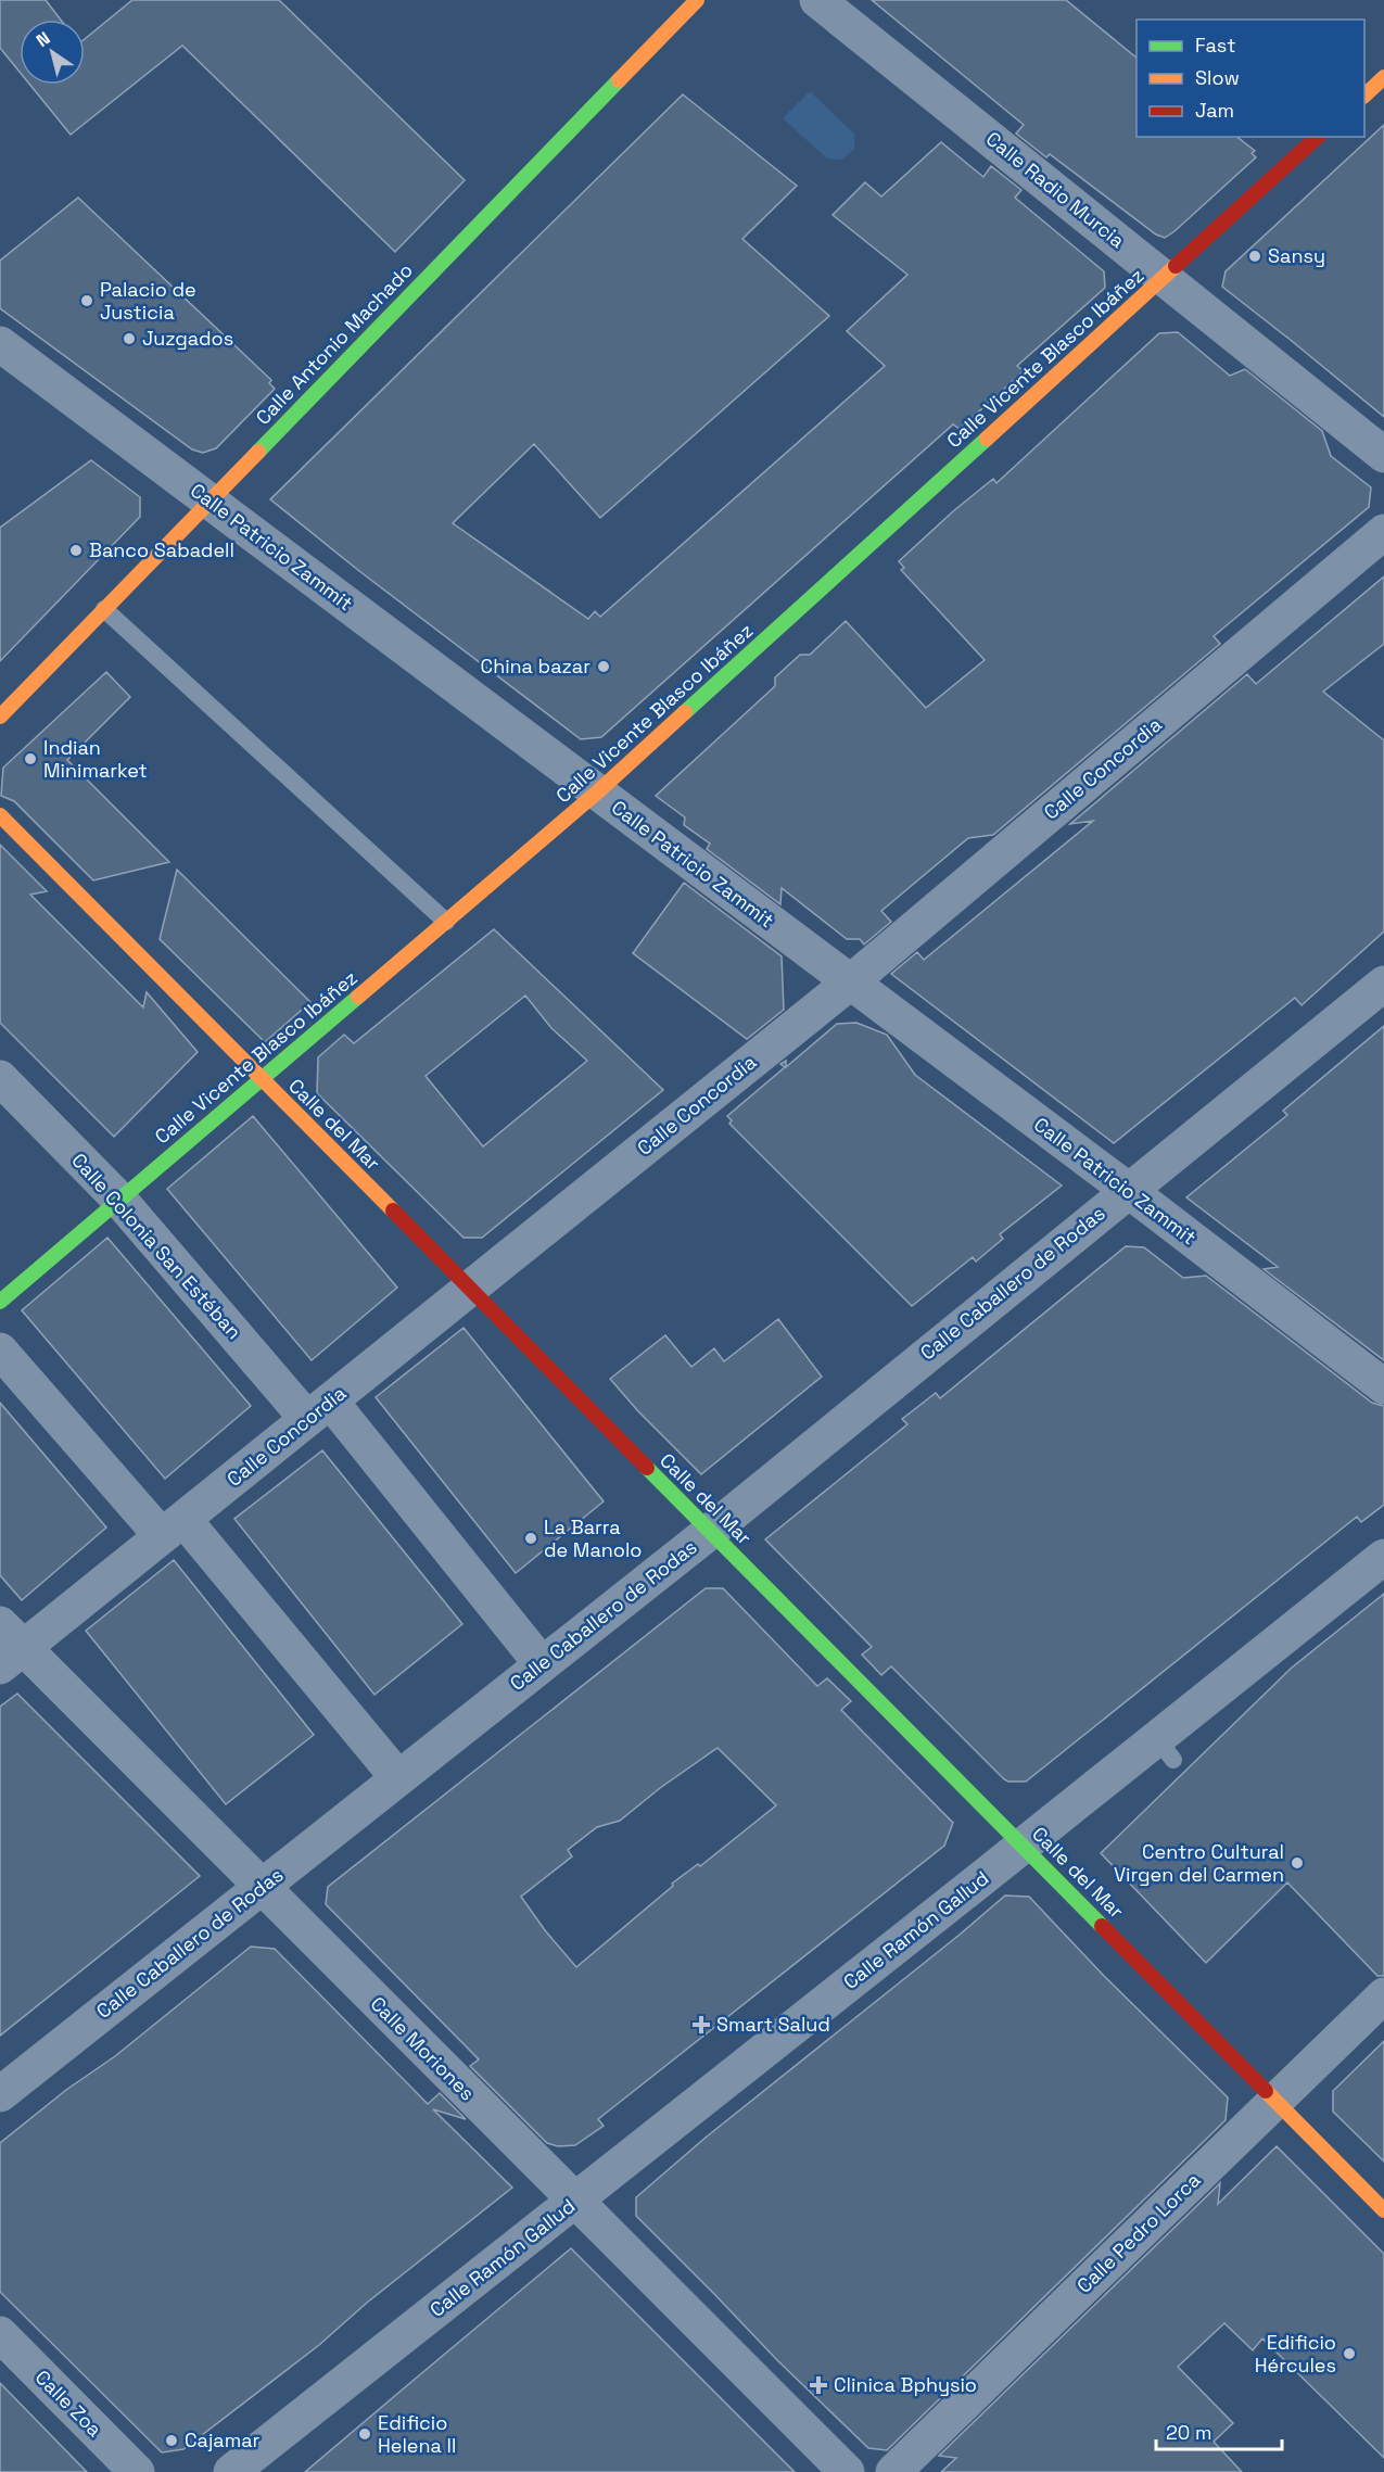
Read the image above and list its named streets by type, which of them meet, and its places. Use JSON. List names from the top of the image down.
{
  "streets": {
    "street": [
      "Calle Radio Murcia",
      "Calle Antonio Machado",
      "Calle Vicente Blasco Ibáñez",
      "Calle Patricio Zammit",
      "Calle Concordia",
      "Calle del Mar",
      "Calle Colonia San Estéban",
      "Calle Caballero de Rodas",
      "Calle Ramón Gallud",
      "Calle Moriones",
      "Calle Pedro Lorca",
      "Calle Zoa"
    ]
  },
  "crossings": [
    ["Calle Radio Murcia", "Calle Vicente Blasco Ibáñez"],
    ["Calle Antonio Machado", "Calle Patricio Zammit"],
    ["Calle Vicente Blasco Ibáñez", "Calle Patricio Zammit"],
    ["Calle Vicente Blasco Ibáñez", "Calle del Mar"],
    ["Calle Vicente Blasco Ibáñez", "Calle Colonia San Estéban"],
    ["Calle Patricio Zammit", "Calle Concordia"],
    ["Calle Patricio Zammit", "Calle Caballero de Rodas"],
    ["Calle Concordia", "Calle del Mar"],
    ["Calle Concordia", "Calle Colonia San Estéban"],
    ["Calle Concordia", "Calle Moriones"],
    ["Calle del Mar", "Calle Caballero de Rodas"],
    ["Calle del Mar", "Calle Ramón Gallud"],
    ["Calle del Mar", "Calle Pedro Lorca"],
    ["Calle Colonia San Estéban", "Calle Caballero de Rodas"],
    ["Calle Caballero de Rodas", "Calle Moriones"],
    ["Calle Ramón Gallud", "Calle Moriones"]
  ],
  "places": {
    "other": [
      "Sansy",
      "Palacio de Justicia",
      "Juzgados",
      "Banco Sabadell",
      "China bazar",
      "Indian Minimarket",
      "La Barra de Manolo",
      "Centro Cultural Virgen del Carmen",
      "Edificio Hércules",
      "Edificio Helena II",
      "Cajamar"
    ],
    "health": ["Smart Salud", "Clinica Bphysio"]
  },
  "legend": ["Fast", "Slow", "Jam"],
  "scale_bar": "20 m",
  "north": "top left"
}
